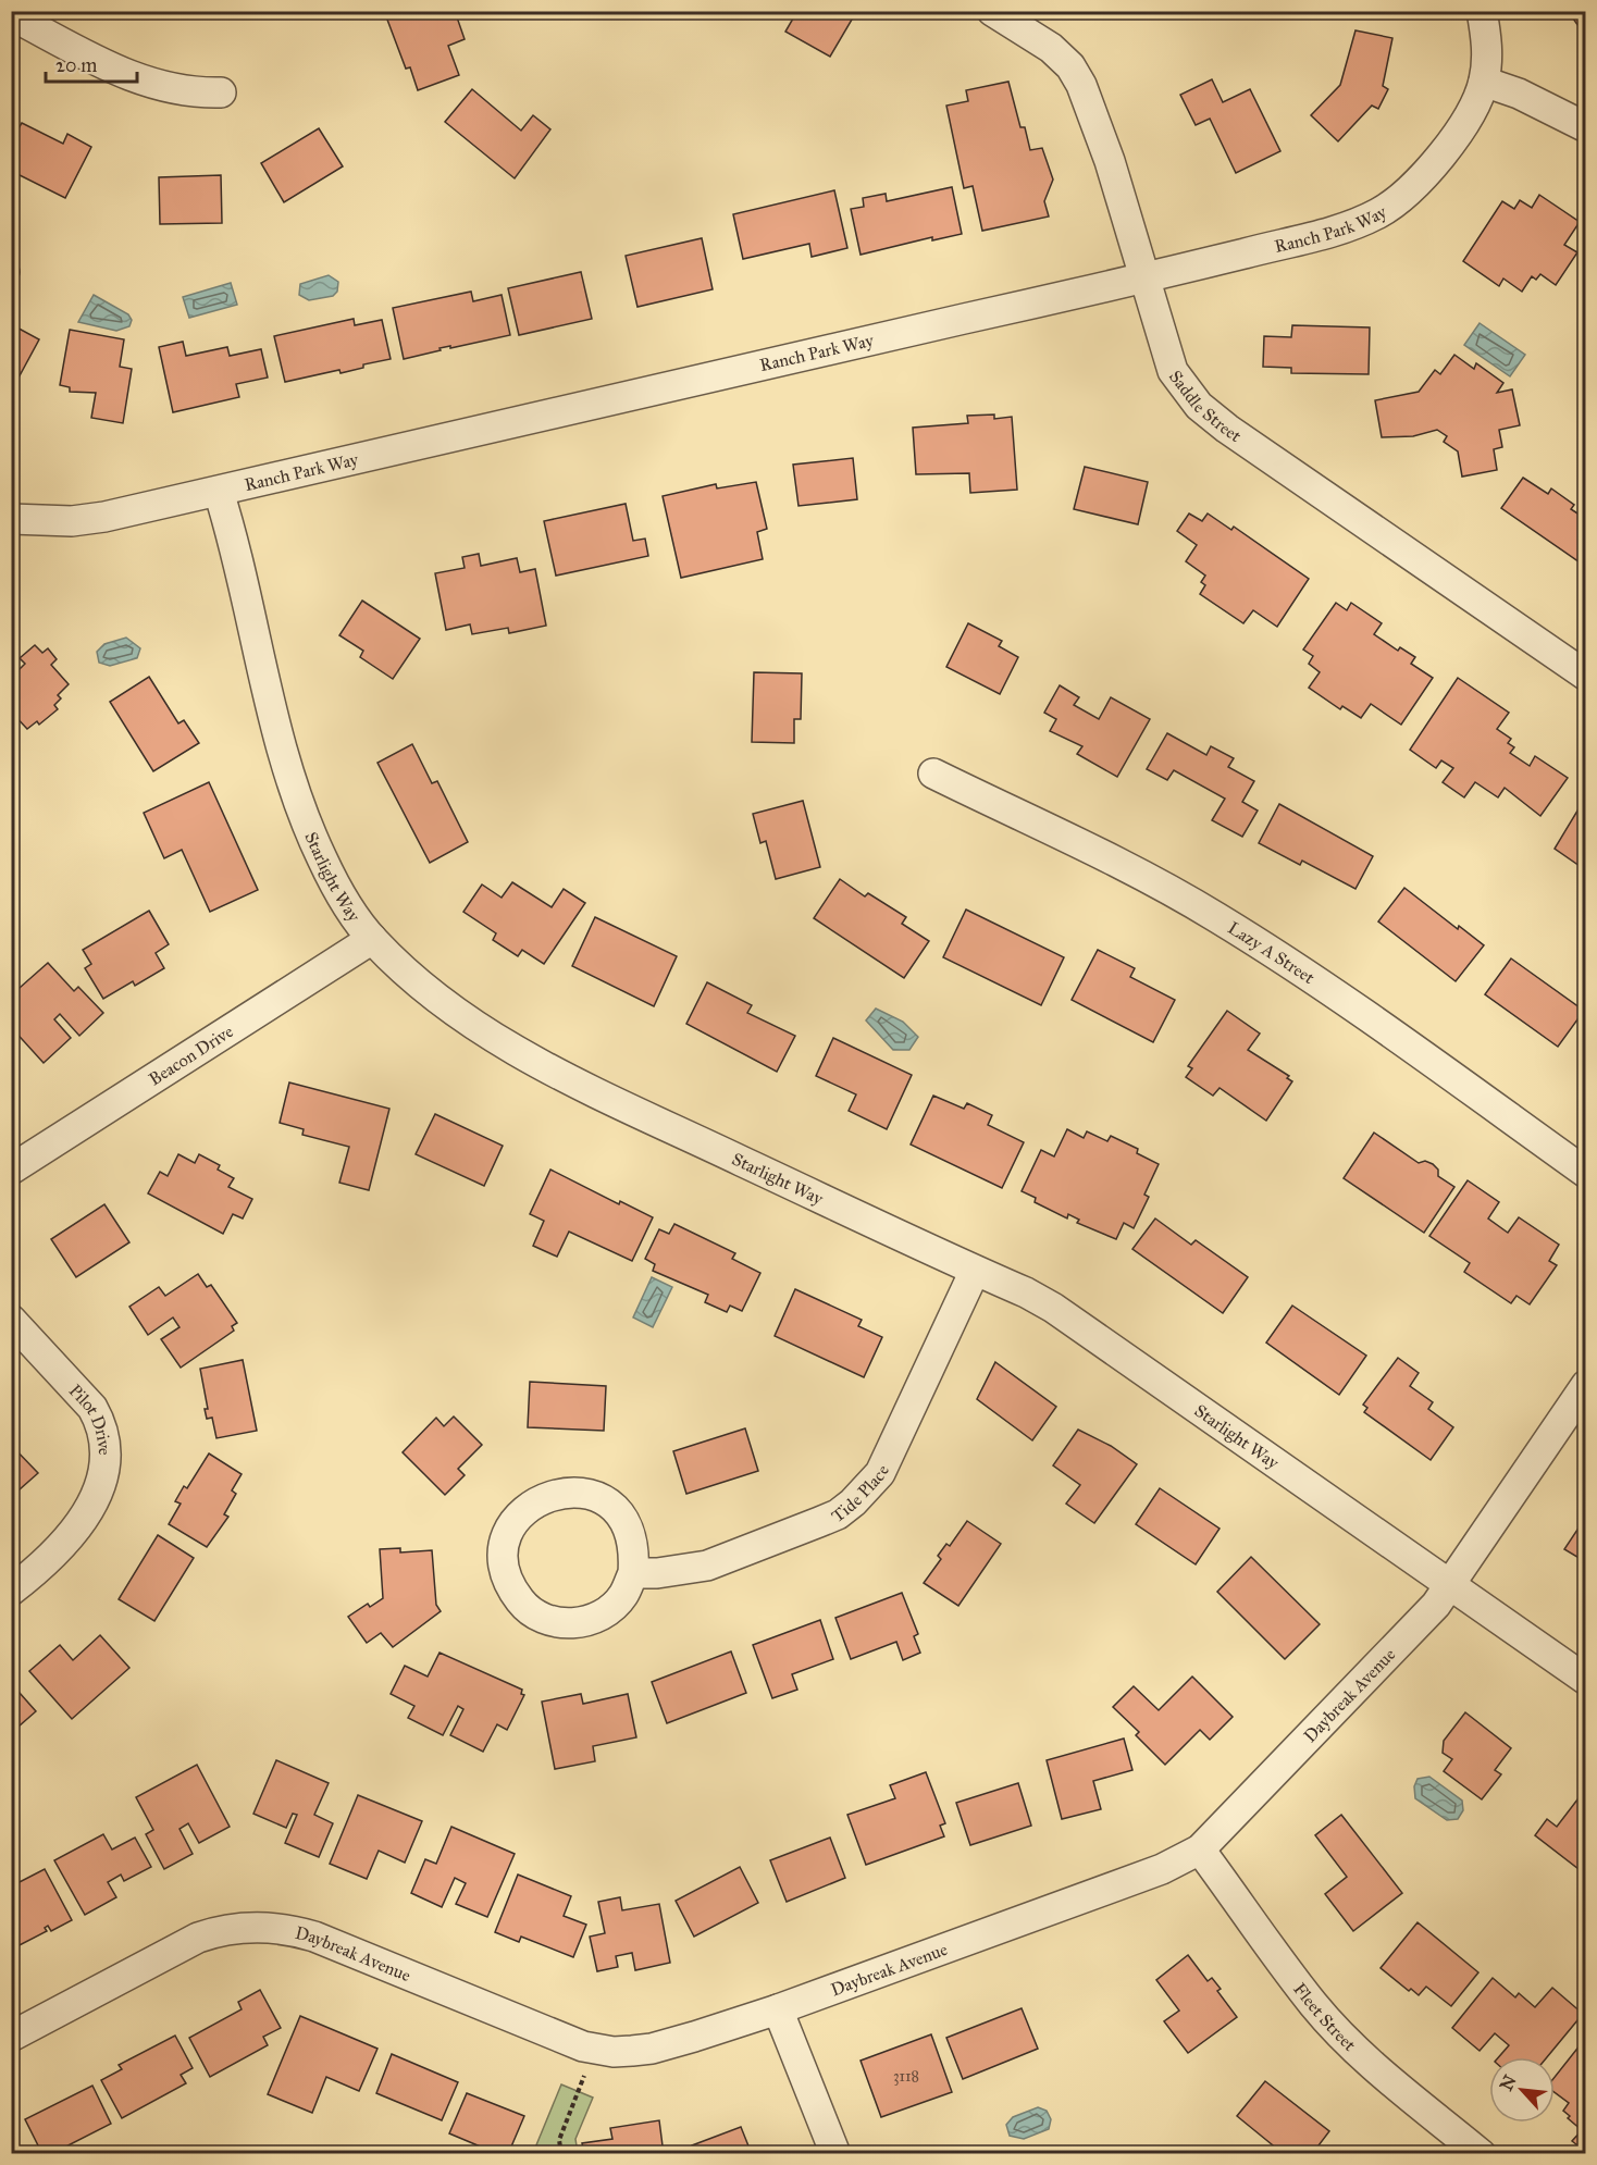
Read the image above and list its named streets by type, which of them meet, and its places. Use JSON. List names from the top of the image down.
{
  "streets": {
    "street": [
      "Ranch Park Way",
      "Saddle Street",
      "Starlight Way",
      "Lazy A Street",
      "Beacon Drive",
      "Pilot Drive",
      "Tide Place",
      "Daybreak Avenue",
      "Fleet Street"
    ]
  },
  "crossings": [
    ["Ranch Park Way", "Saddle Street"],
    ["Ranch Park Way", "Starlight Way"],
    ["Starlight Way", "Beacon Drive"],
    ["Starlight Way", "Tide Place"],
    ["Starlight Way", "Daybreak Avenue"],
    ["Daybreak Avenue", "Fleet Street"]
  ],
  "house_numbers": ["3118"],
  "scale_bar": "20 m",
  "north": "top left"
}
